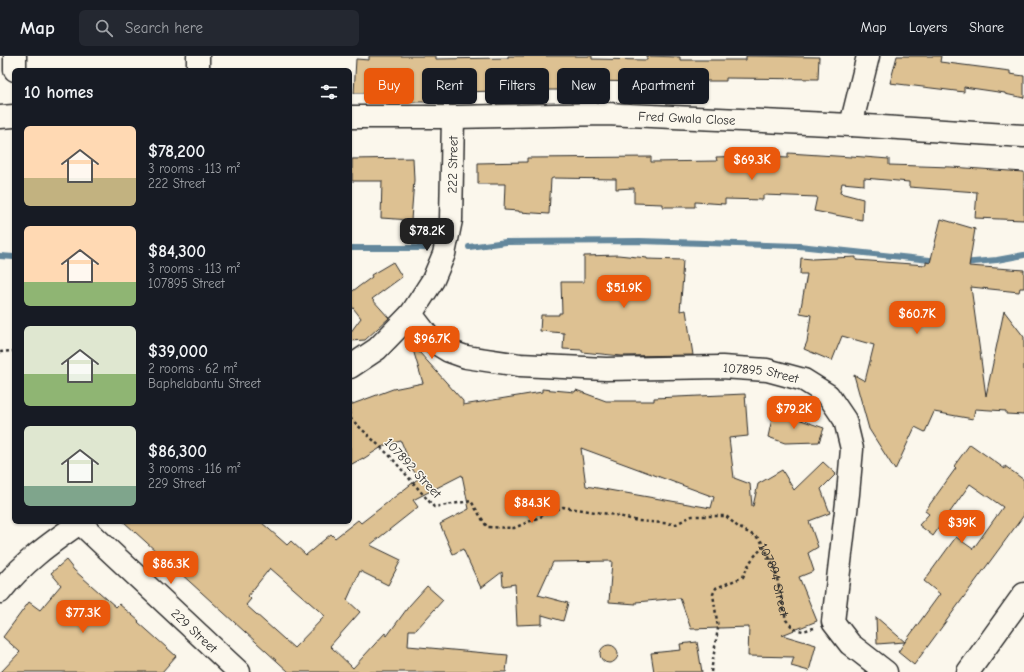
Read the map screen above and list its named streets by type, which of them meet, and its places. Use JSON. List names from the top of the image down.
{
  "streets": {
    "street": [
      "Fred Gwala Close",
      "222 Street",
      "107895 Street",
      "229 Street"
    ],
    "path": ["107892 Street", "107894 Street"]
  },
  "crossings": [
    ["Fred Gwala Close", "222 Street"],
    ["222 Street", "107895 Street"],
    ["107895 Street", "107894 Street"],
    ["107892 Street", "107894 Street"]
  ],
  "page": {
    "header": "Map",
    "search": "Search here",
    "nav": ["Map", "Layers", "Share"],
    "chip": [
      "Buy",
      "Rent",
      "Filters",
      "New",
      "Apartment"
    ],
    "heading": "10 homes",
    "list": [
      {
        "name": "$78,200",
        "note": "3 rooms · 113 m² · 222 Street"
      },
      {
        "name": "$84,300",
        "note": "3 rooms · 113 m² · 107895 Street"
      },
      {
        "name": "$39,000",
        "note": "2 rooms · 62 m² · Baphelabantu Street"
      },
      {
        "name": "$86,300",
        "note": "3 rooms · 116 m² · 229 Street"
      }
    ],
    "price": [
      "$69.3K",
      "$78.2K",
      "$51.9K",
      "$60.7K",
      "$96.7K",
      "$79.2K",
      "$84.3K",
      "$39K",
      "$86.3K",
      "$77.3K"
    ]
  }
}
